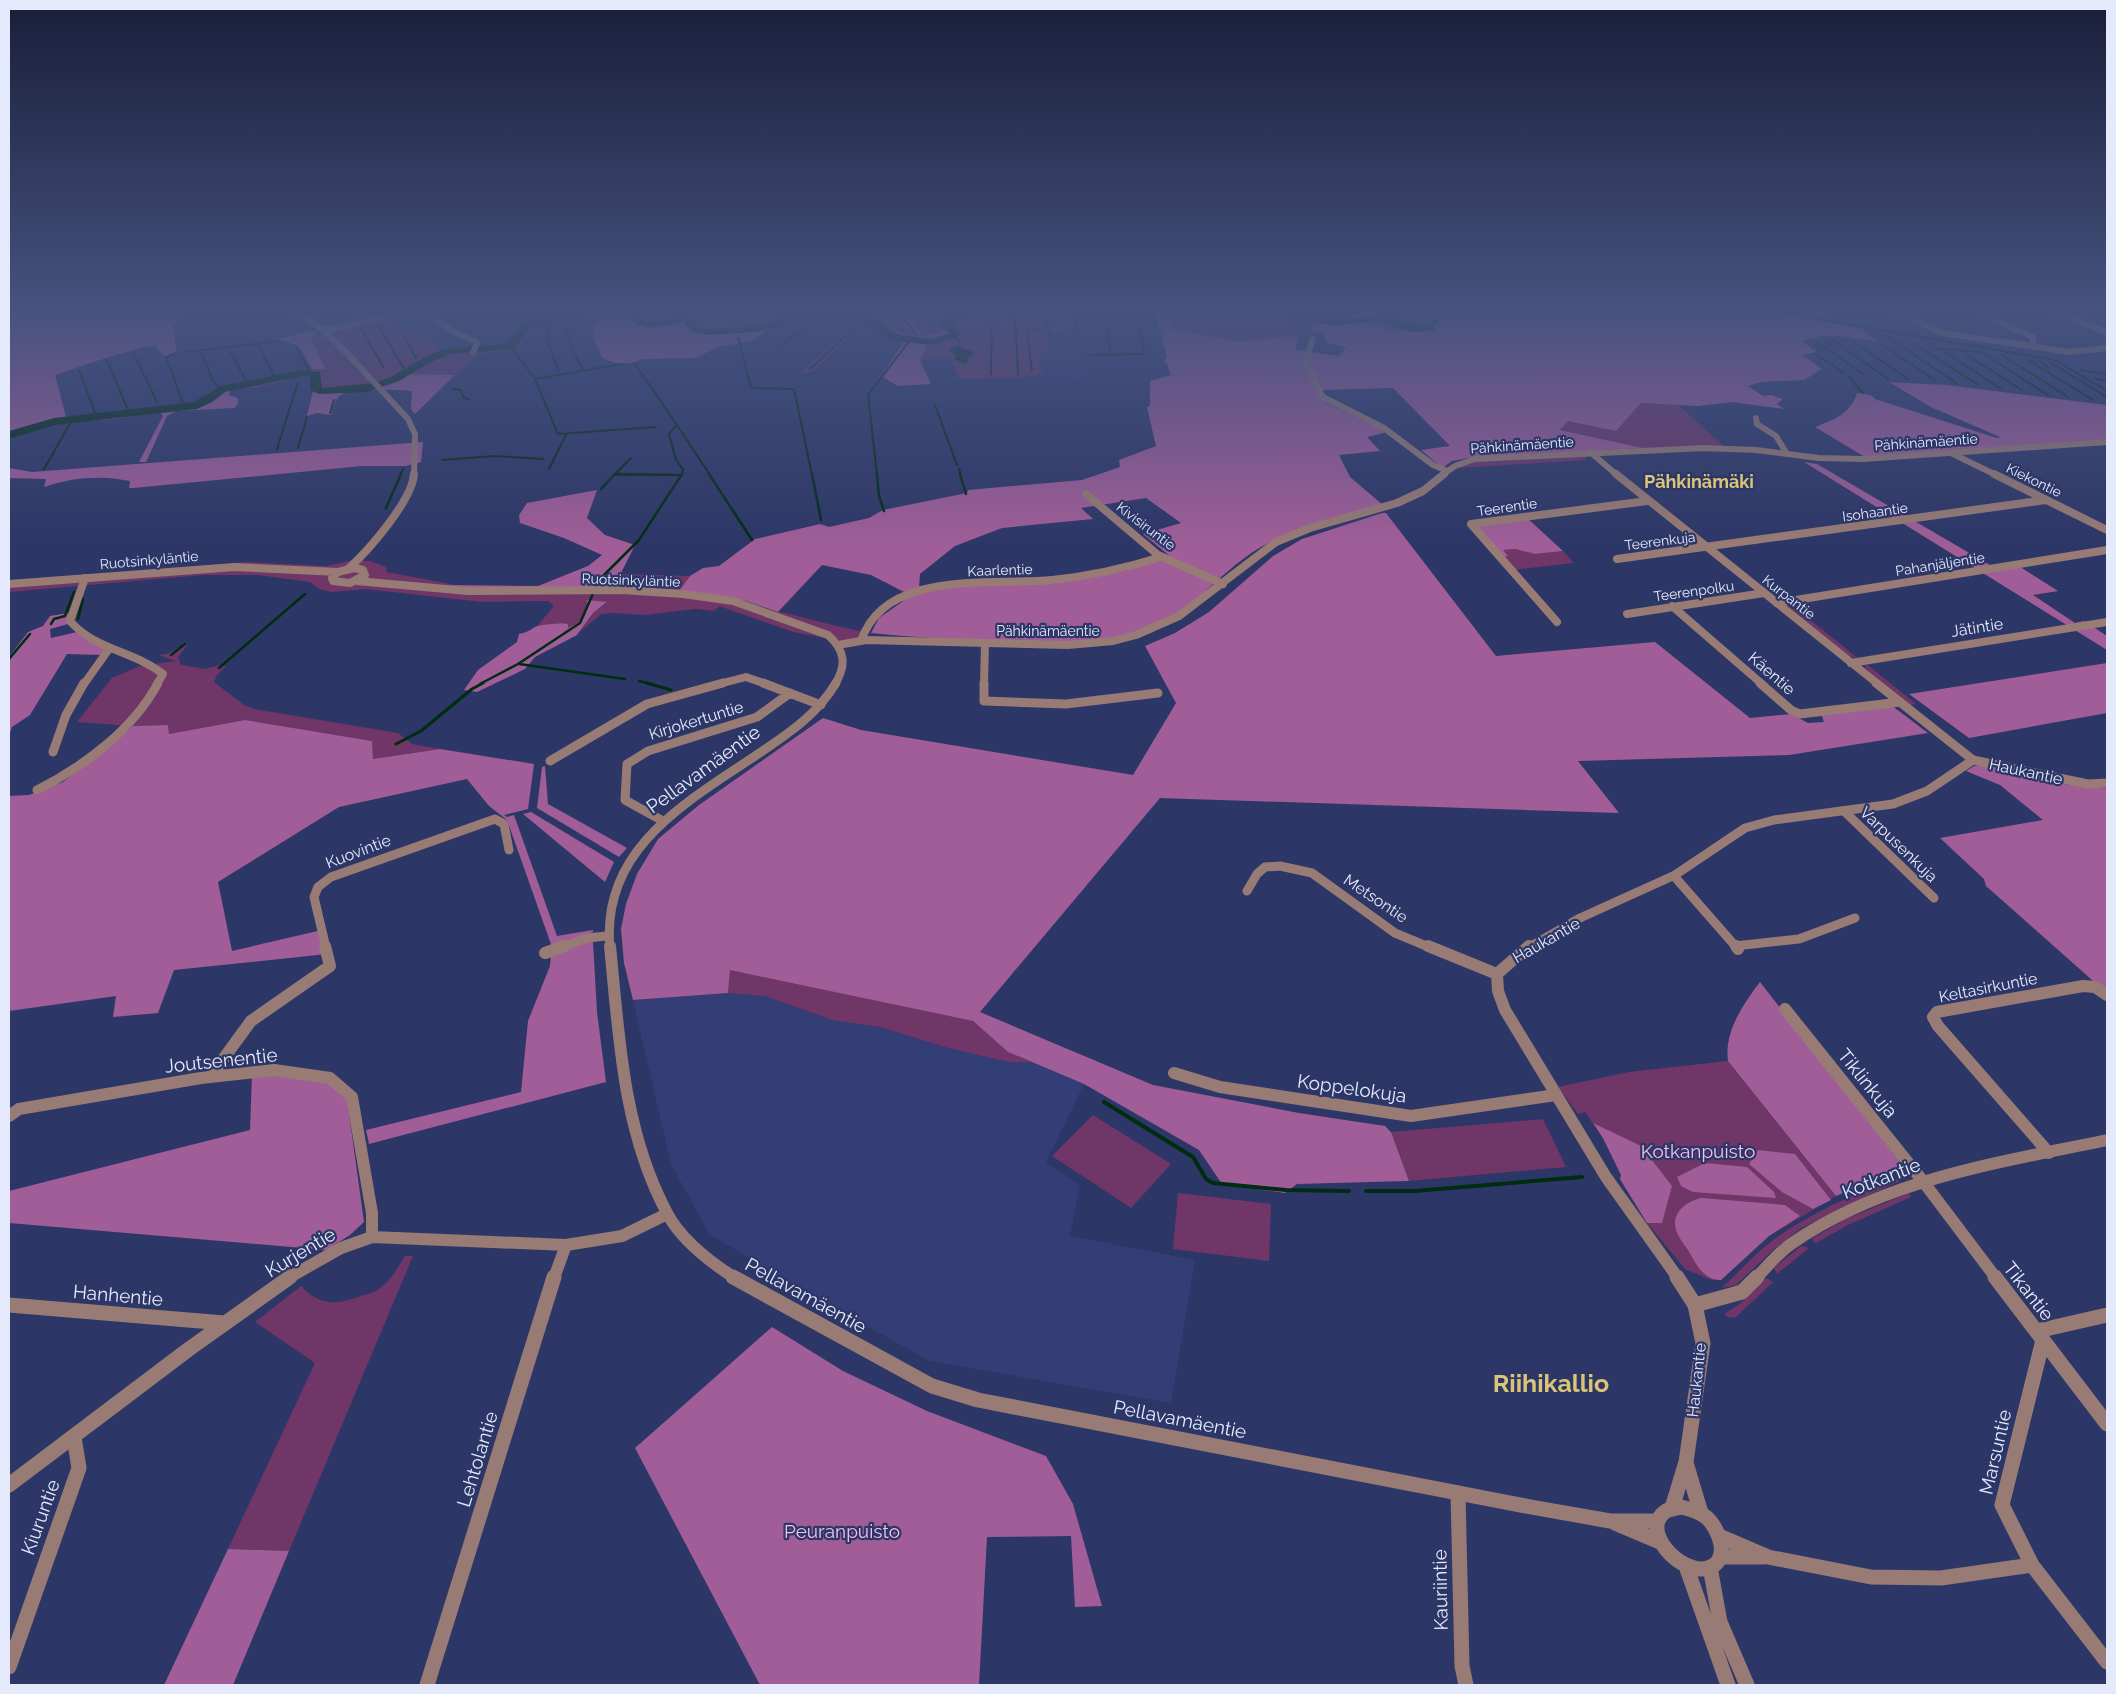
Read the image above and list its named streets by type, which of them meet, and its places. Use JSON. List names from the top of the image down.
{
  "streets": {
    "street": [
      "Pähkinämäentie",
      "Kiekontie",
      "Teerentie",
      "Isohaantie",
      "Kivisiruntie",
      "Teerenkuja",
      "Ruotsinkyläntie",
      "Pahanjäljentie",
      "Kaarlentie",
      "Teerenpolku",
      "Kurpantie",
      "Jätintie",
      "Käentie",
      "Kirjokertuntie",
      "Pellavamäentie",
      "Haukantie",
      "Varpusenkuja",
      "Kuovintie",
      "Metsontie",
      "Keltasirkuntie",
      "Joutsenentie",
      "Tiklinkuja",
      "Koppelokuja",
      "Kotkantie",
      "Kurjentie",
      "Tikantie",
      "Hanhentie",
      "Marsuntie",
      "Lehtolantie",
      "Kiuruntie",
      "Kauriintie"
    ]
  },
  "crossings": [
    ["Pähkinämäentie", "Kiekontie"],
    ["Pähkinämäentie", "Kivisiruntie"],
    ["Pähkinämäentie", "Ruotsinkyläntie"],
    ["Pähkinämäentie", "Kaarlentie"],
    ["Pähkinämäentie", "Kurpantie"],
    ["Pähkinämäentie", "Pellavamäentie"],
    ["Kiekontie", "Isohaantie"],
    ["Teerentie", "Kurpantie"],
    ["Isohaantie", "Teerenkuja"],
    ["Isohaantie", "Kurpantie"],
    ["Kivisiruntie", "Kaarlentie"],
    ["Teerenkuja", "Kurpantie"],
    ["Ruotsinkyläntie", "Pellavamäentie"],
    ["Pahanjäljentie", "Kurpantie"],
    ["Teerenpolku", "Kurpantie"],
    ["Teerenpolku", "Käentie"],
    ["Kurpantie", "Jätintie"],
    ["Kurpantie", "Käentie"],
    ["Kurpantie", "Haukantie"],
    ["Kirjokertuntie", "Pellavamäentie"],
    ["Pellavamäentie", "Haukantie"],
    ["Pellavamäentie", "Kurjentie"],
    ["Pellavamäentie", "Kauriintie"],
    ["Haukantie", "Varpusenkuja"],
    ["Haukantie", "Metsontie"],
    ["Haukantie", "Koppelokuja"],
    ["Haukantie", "Kotkantie"],
    ["Kuovintie", "Joutsenentie"],
    ["Keltasirkuntie", "Kotkantie"],
    ["Joutsenentie", "Kurjentie"],
    ["Tiklinkuja", "Kotkantie"],
    ["Tiklinkuja", "Tikantie"],
    ["Kotkantie", "Tikantie"],
    ["Kurjentie", "Hanhentie"],
    ["Kurjentie", "Lehtolantie"],
    ["Kurjentie", "Kiuruntie"],
    ["Tikantie", "Marsuntie"]
  ],
  "districts": ["Pähkinämäki", "Riihikallio"],
  "parks": ["Kotkanpuisto", "Peuranpuisto"]
}
